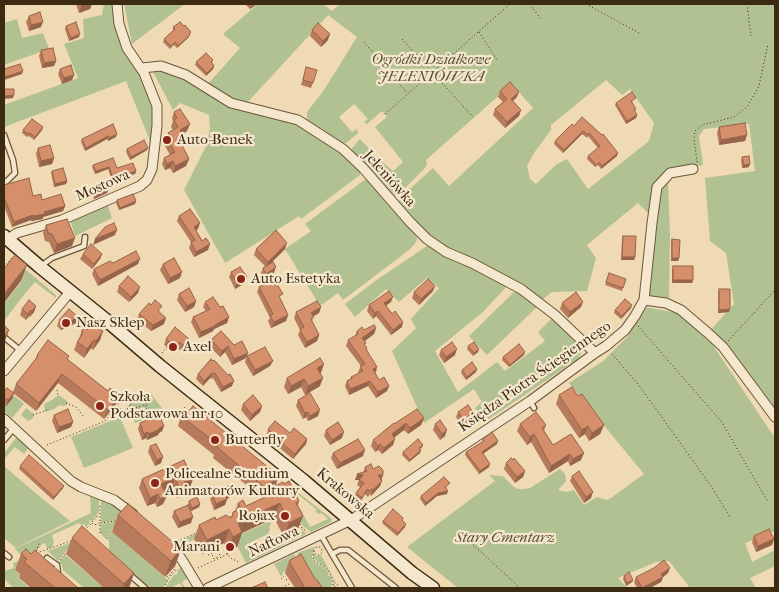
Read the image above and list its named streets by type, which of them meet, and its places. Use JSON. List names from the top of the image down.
{
  "streets": {
    "main road": ["Krakowska"],
    "street": [
      "Jeleniówka",
      "Mostowa",
      "Księdza Piotra Ściegiennego",
      "Naftowa"
    ]
  },
  "crossings": [
    ["Jeleniówka", "Mostowa"],
    ["Jeleniówka", "Księdza Piotra Ściegiennego"],
    ["Mostowa", "Krakowska"],
    ["Księdza Piotra Ściegiennego", "Krakowska"],
    ["Księdza Piotra Ściegiennego", "Naftowa"],
    ["Krakowska", "Naftowa"]
  ],
  "parks": ["Ogródki Działkowe JELENIÓWKA", "Stary Cmentarz"],
  "places": [
    "Auto-Benek",
    "Auto Estetyka",
    "Nasz Sklep",
    "Axel",
    "Szkoła Podstawowa nr 10",
    "Butterfly",
    "Policealne Studium Animatorów Kultury",
    "Rojax",
    "Marani"
  ]
}
